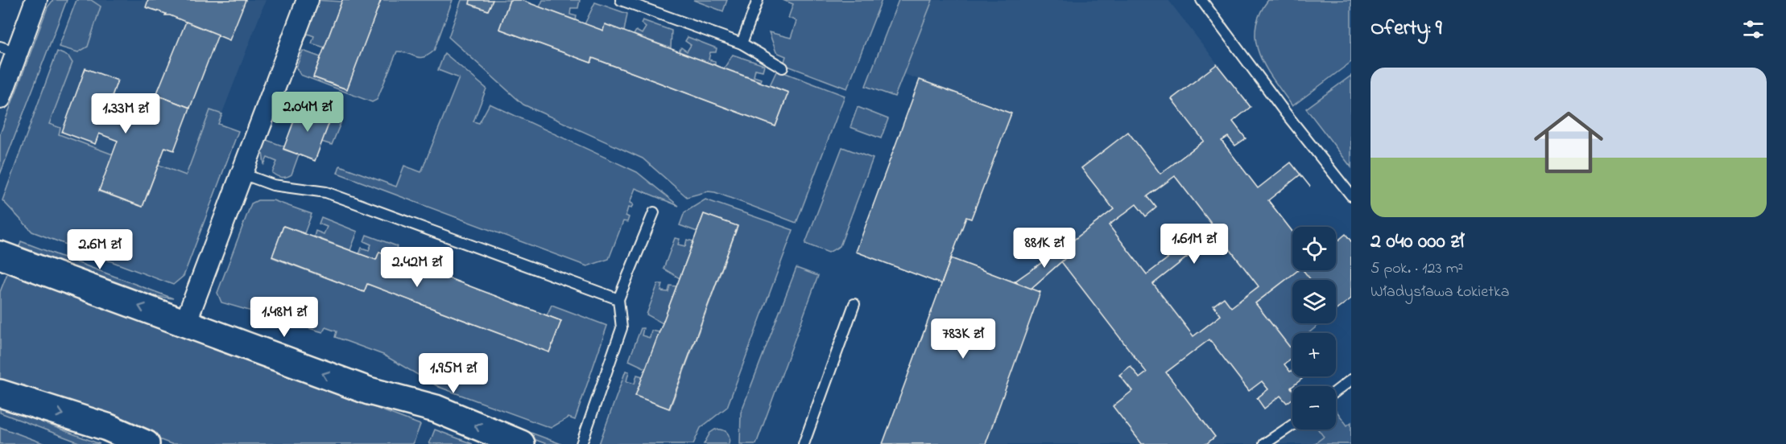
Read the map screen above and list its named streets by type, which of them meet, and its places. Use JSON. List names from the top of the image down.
{
  "page": {
    "heading": "Oferty: 9",
    "list": [
      {
        "name": "2 040 000 zł",
        "note": "5 pok. · 123 m² · Władysława Łokietka"
      }
    ],
    "price": [
      "2.04M zł",
      "1.33M zł",
      "1.61M zł",
      "881K zł",
      "2.6M zł",
      "2.42M zł",
      "1.48M zł",
      "783K zł",
      "1.95M zł"
    ],
    "map_buttons": ["+", "−"]
  }
}
